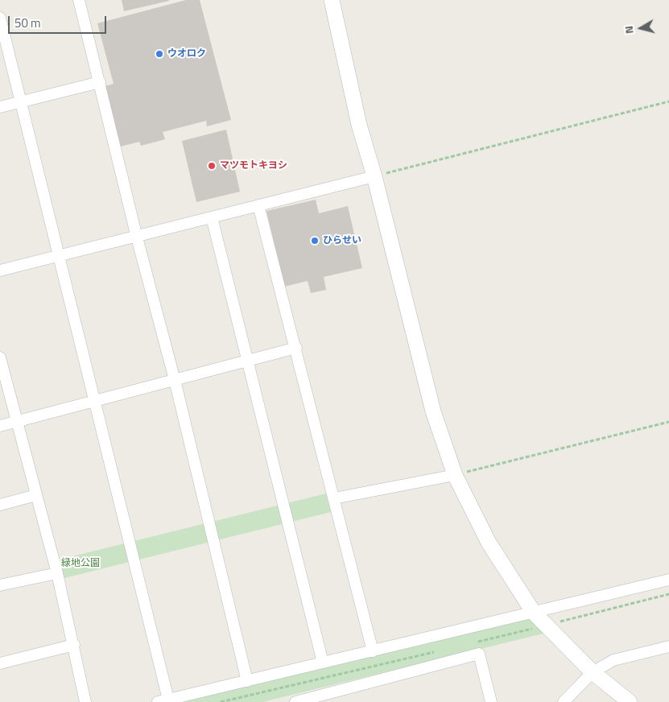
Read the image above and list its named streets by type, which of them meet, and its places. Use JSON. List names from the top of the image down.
{
  "parks": ["緑地公園"],
  "places": ["ウオロク", "マツモトキヨシ", "ひらせい"],
  "scale_bar": "50 m",
  "north": "left"
}
